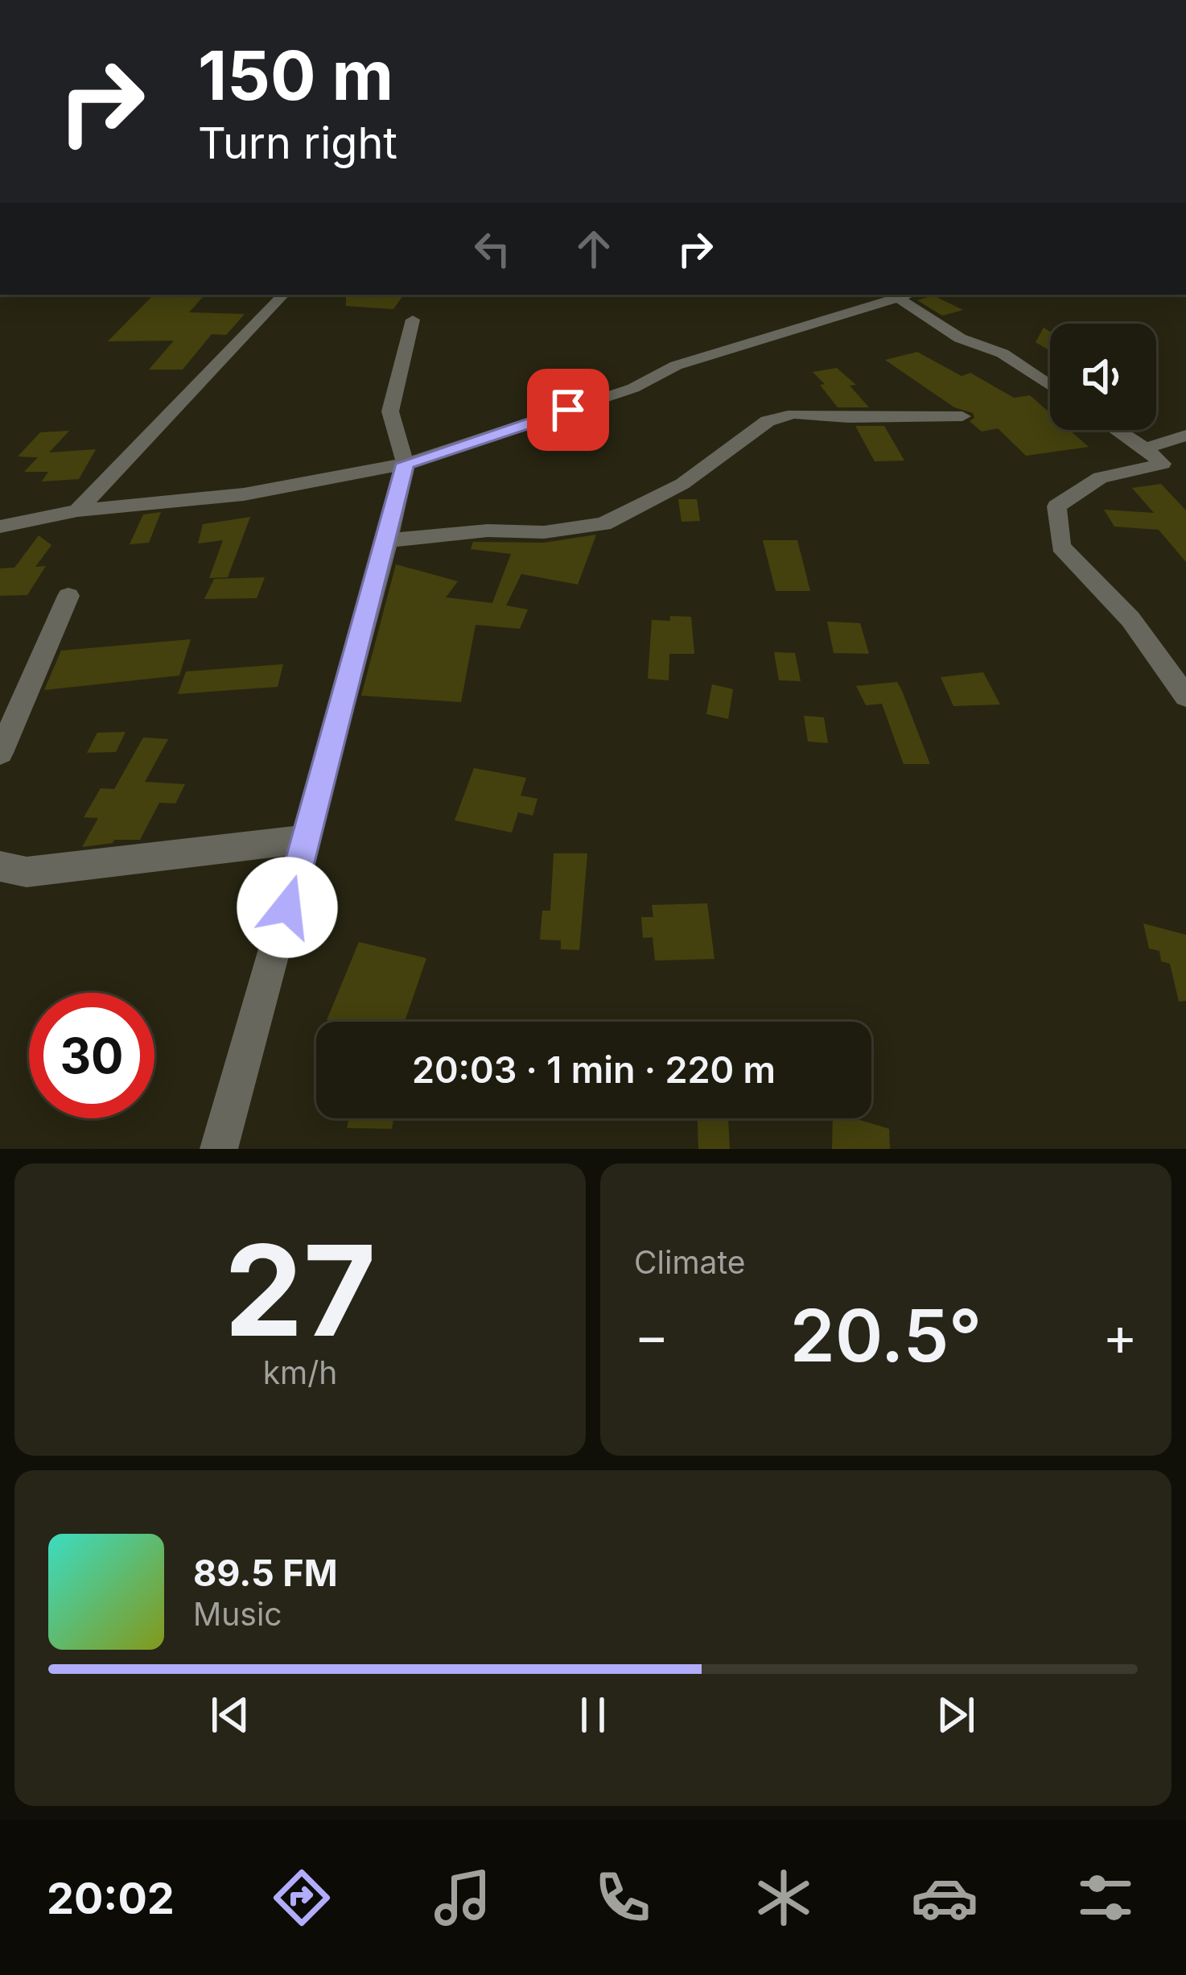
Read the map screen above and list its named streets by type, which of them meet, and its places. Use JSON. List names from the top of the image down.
{
  "page": {
    "turn": ["150 m", "Turn right"],
    "limit": "30",
    "trip": "20:03 · 1 min · 220 m",
    "tile": [
      ["27", "km/h"],
      "Climate"
    ],
    "heat": ["−", "20.5°", "+"],
    "song": ["89.5 FM", "Music"],
    "tabs": "20:02"
  }
}
